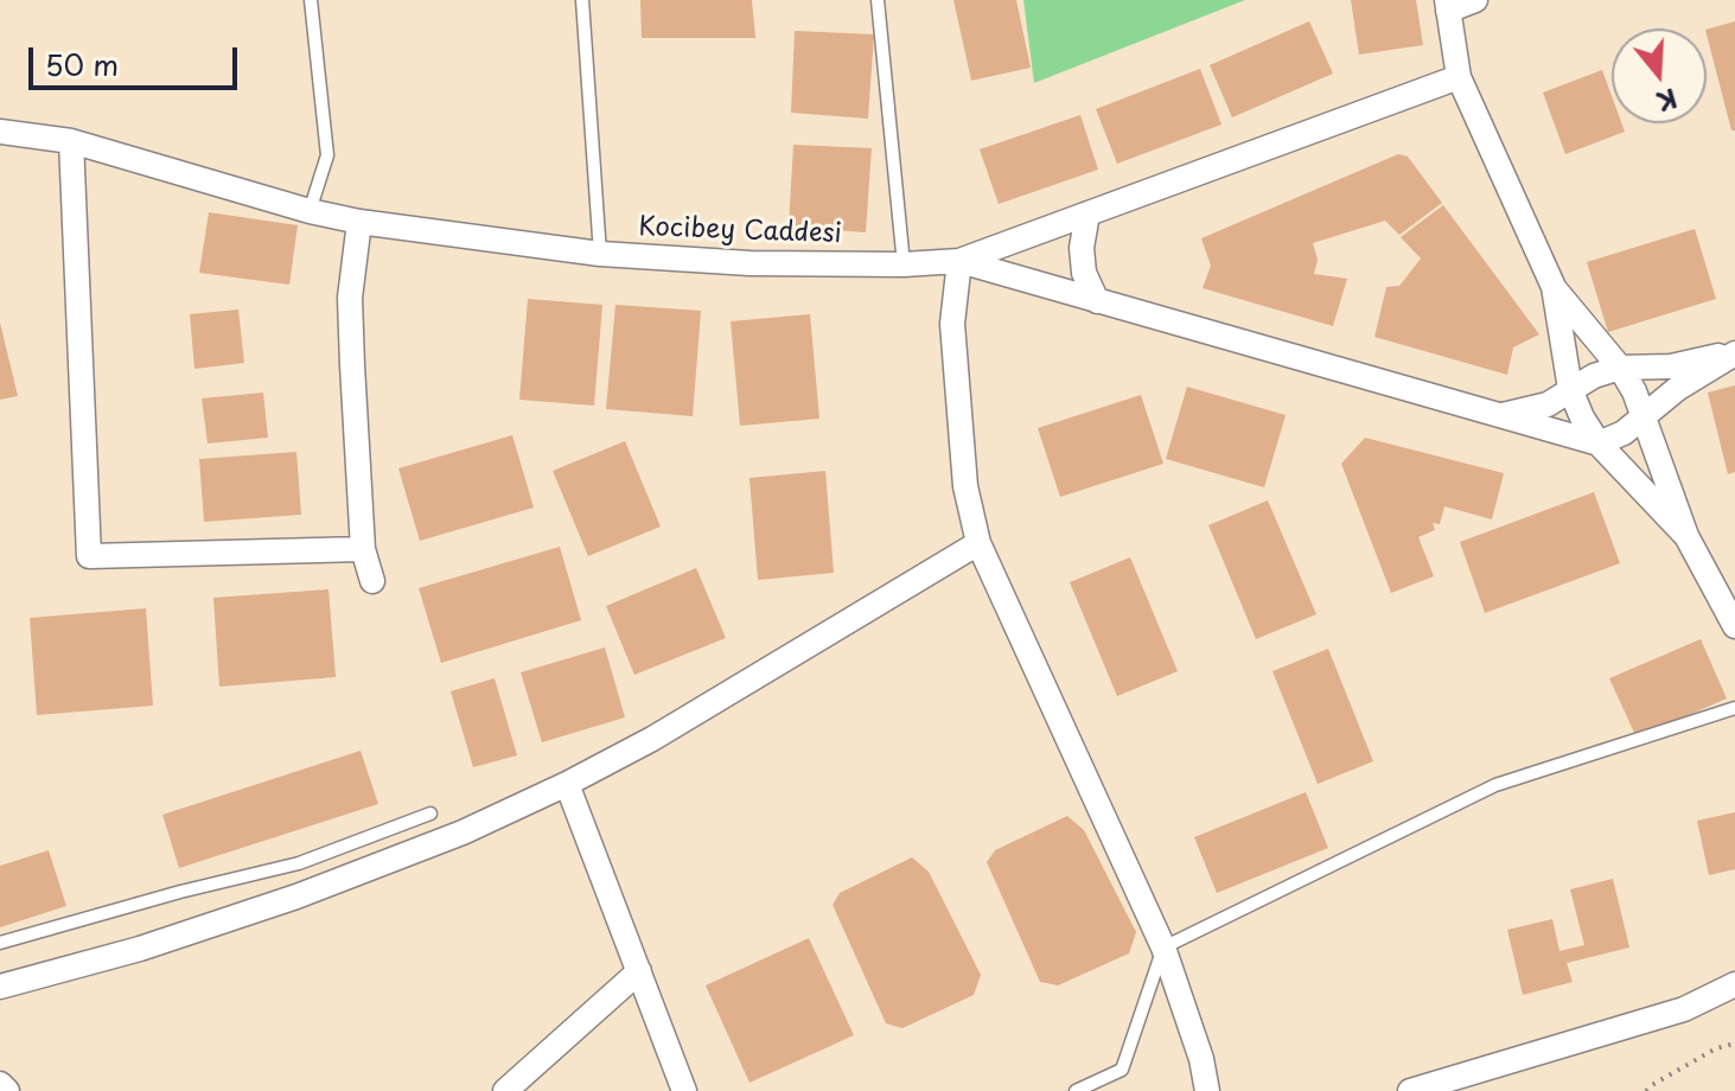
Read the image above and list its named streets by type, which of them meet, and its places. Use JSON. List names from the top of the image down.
{
  "streets": {
    "street": ["Kocibey Caddesi"]
  },
  "scale_bar": "50 m",
  "north": "bottom"
}
